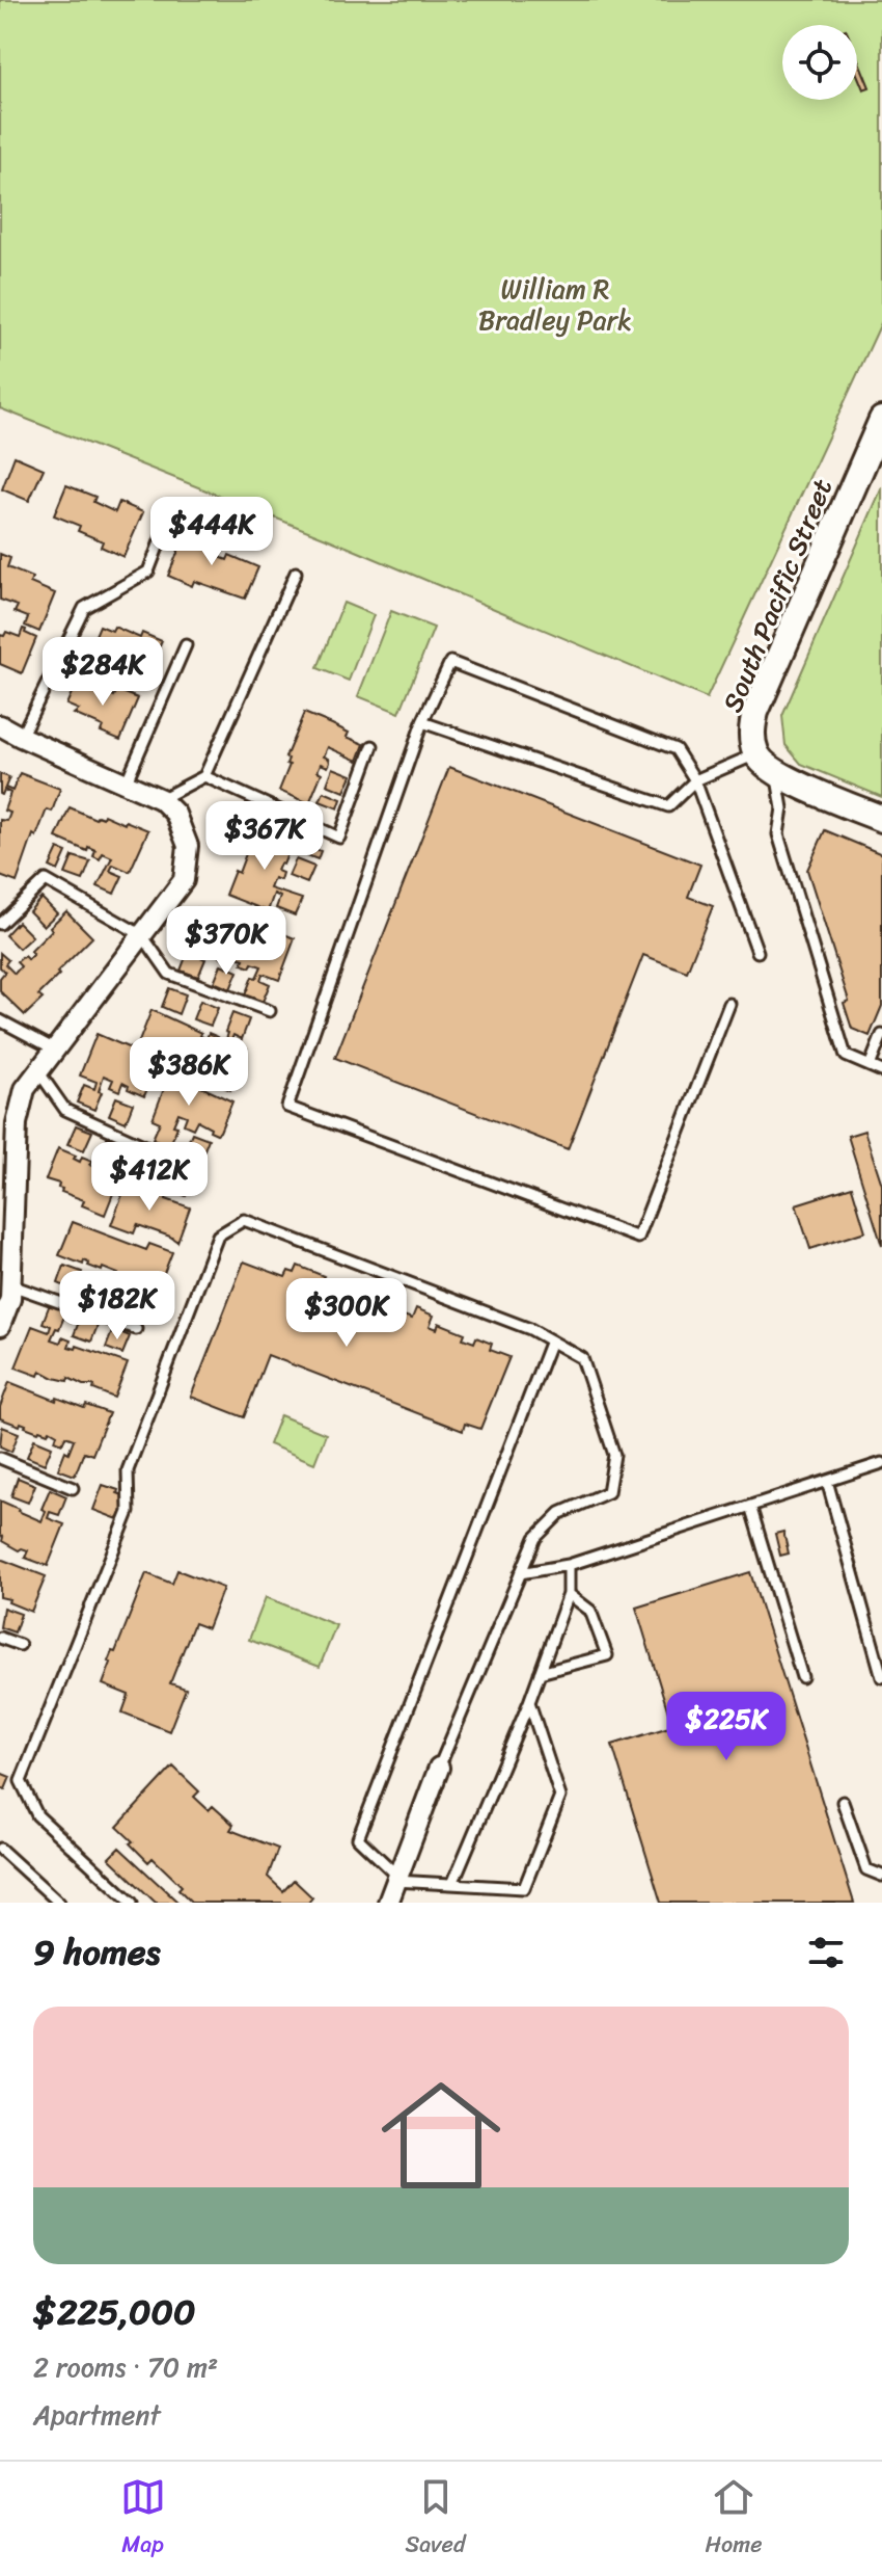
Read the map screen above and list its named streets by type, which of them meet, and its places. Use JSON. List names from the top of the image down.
{
  "streets": {
    "street": ["South Pacific Street"]
  },
  "parks": ["William R Bradley Park"],
  "page": {
    "price": [
      "$444K",
      "$284K",
      "$367K",
      "$370K",
      "$386K",
      "$412K",
      "$182K",
      "$300K",
      "$225K"
    ],
    "heading": "9 homes",
    "list": [
      {
        "name": "$225,000",
        "note": "2 rooms · 70 m² · Apartment"
      }
    ],
    "tabs": ["Map", "Saved", "Home"]
  }
}
